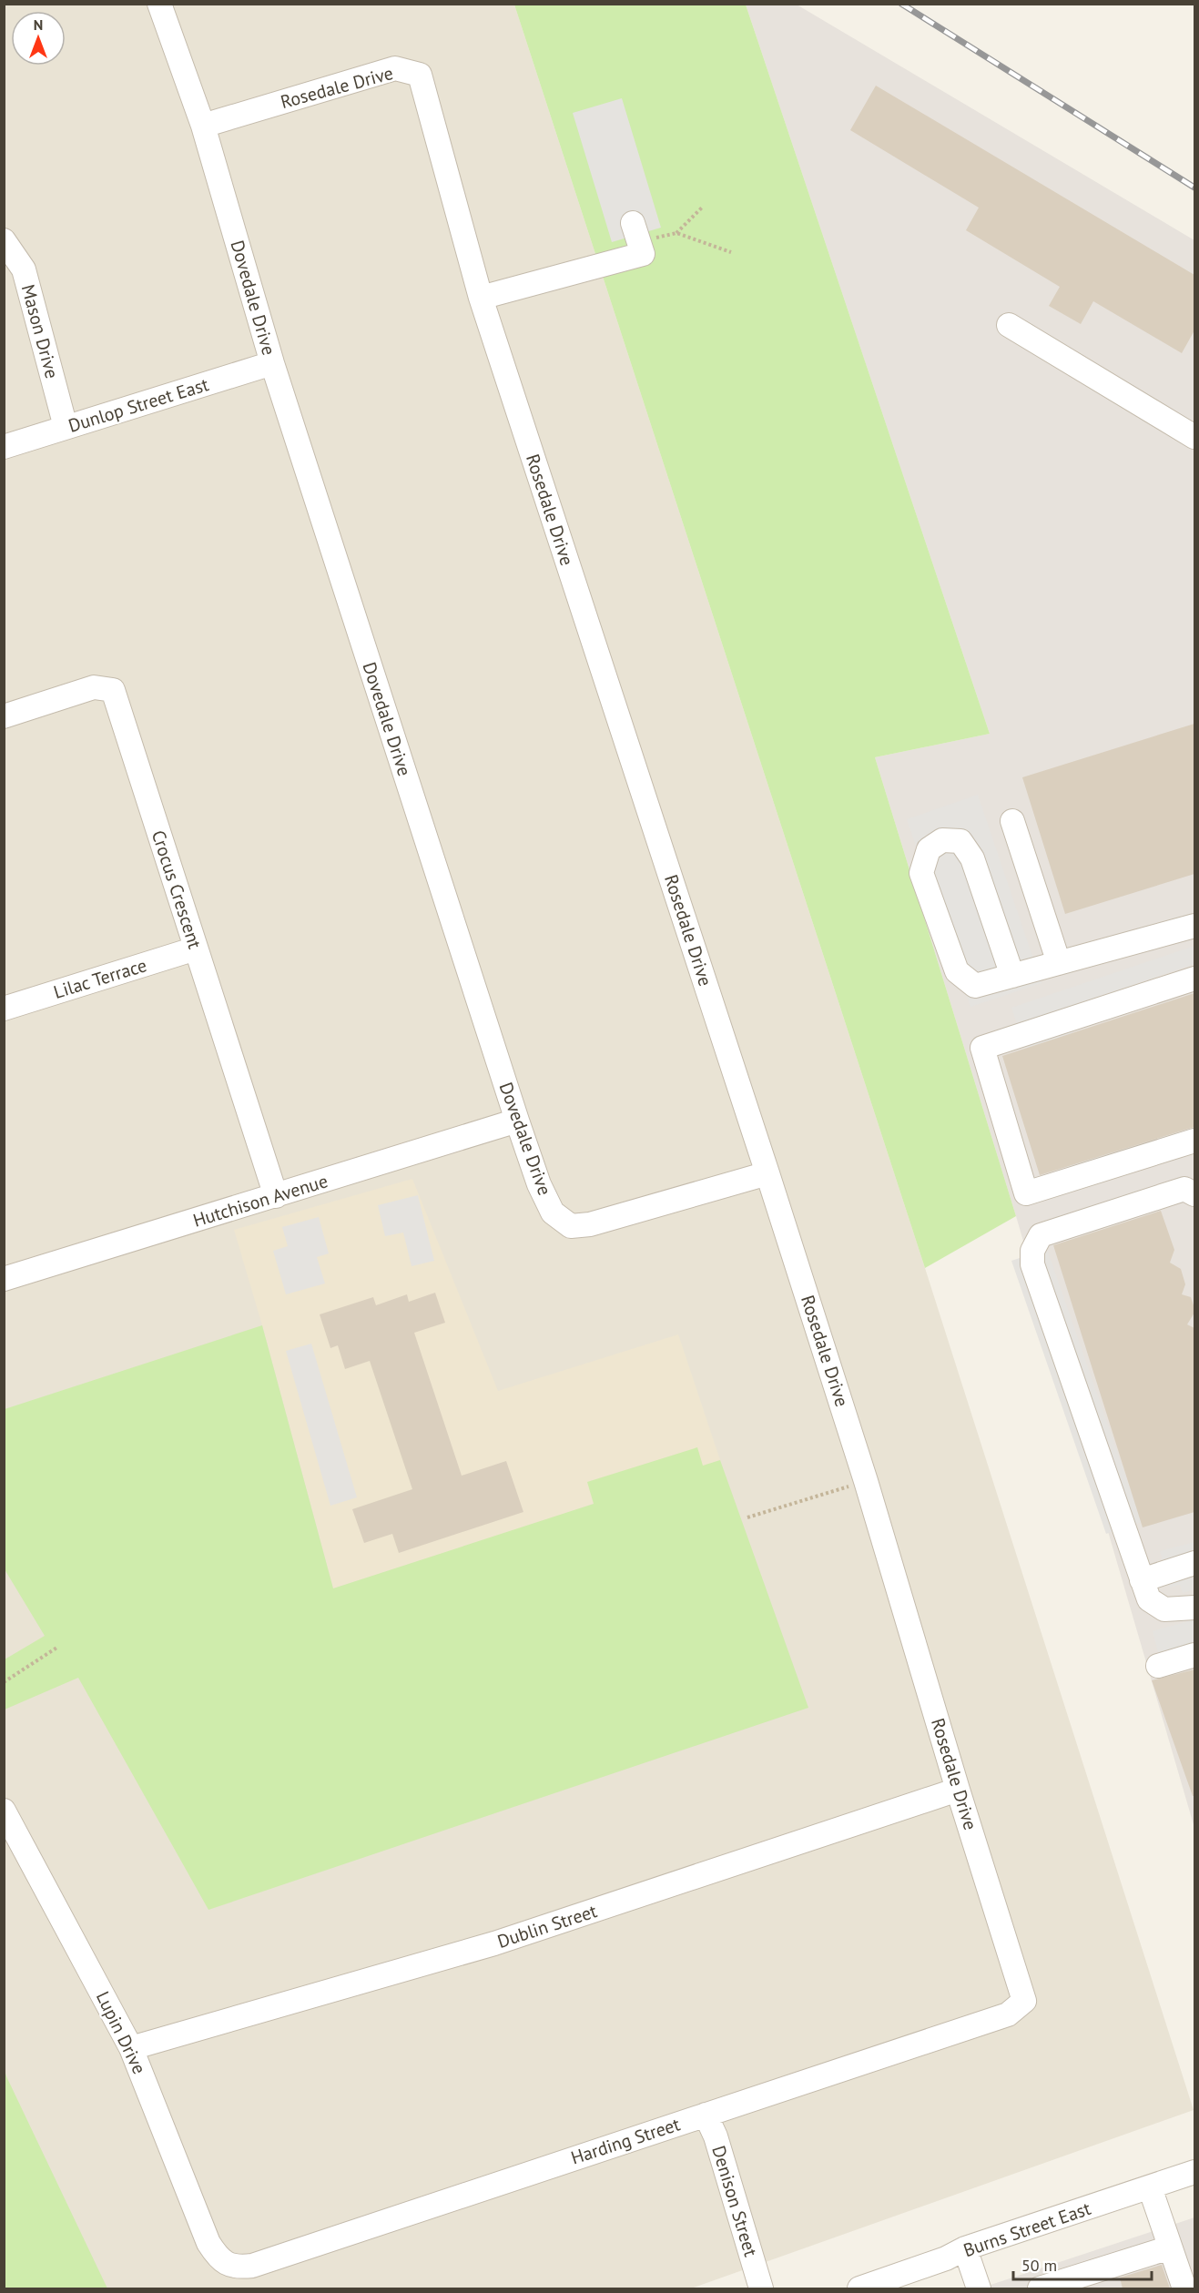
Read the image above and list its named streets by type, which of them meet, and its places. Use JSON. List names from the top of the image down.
{
  "streets": {
    "street": [
      "Rosedale Drive",
      "Dovedale Drive",
      "Mason Drive",
      "Dunlop Street East",
      "Crocus Crescent",
      "Lilac Terrace",
      "Hutchison Avenue",
      "Dublin Street",
      "Lupin Drive",
      "Harding Street",
      "Denison Street",
      "Burns Street East"
    ]
  },
  "crossings": [
    ["Rosedale Drive", "Dovedale Drive"],
    ["Rosedale Drive", "Dublin Street"],
    ["Rosedale Drive", "Harding Street"],
    ["Dovedale Drive", "Dunlop Street East"],
    ["Dovedale Drive", "Hutchison Avenue"],
    ["Mason Drive", "Dunlop Street East"],
    ["Crocus Crescent", "Lilac Terrace"],
    ["Crocus Crescent", "Hutchison Avenue"],
    ["Dublin Street", "Lupin Drive"],
    ["Lupin Drive", "Harding Street"],
    ["Harding Street", "Denison Street"]
  ],
  "scale_bar": "50 m",
  "north": "top"
}
